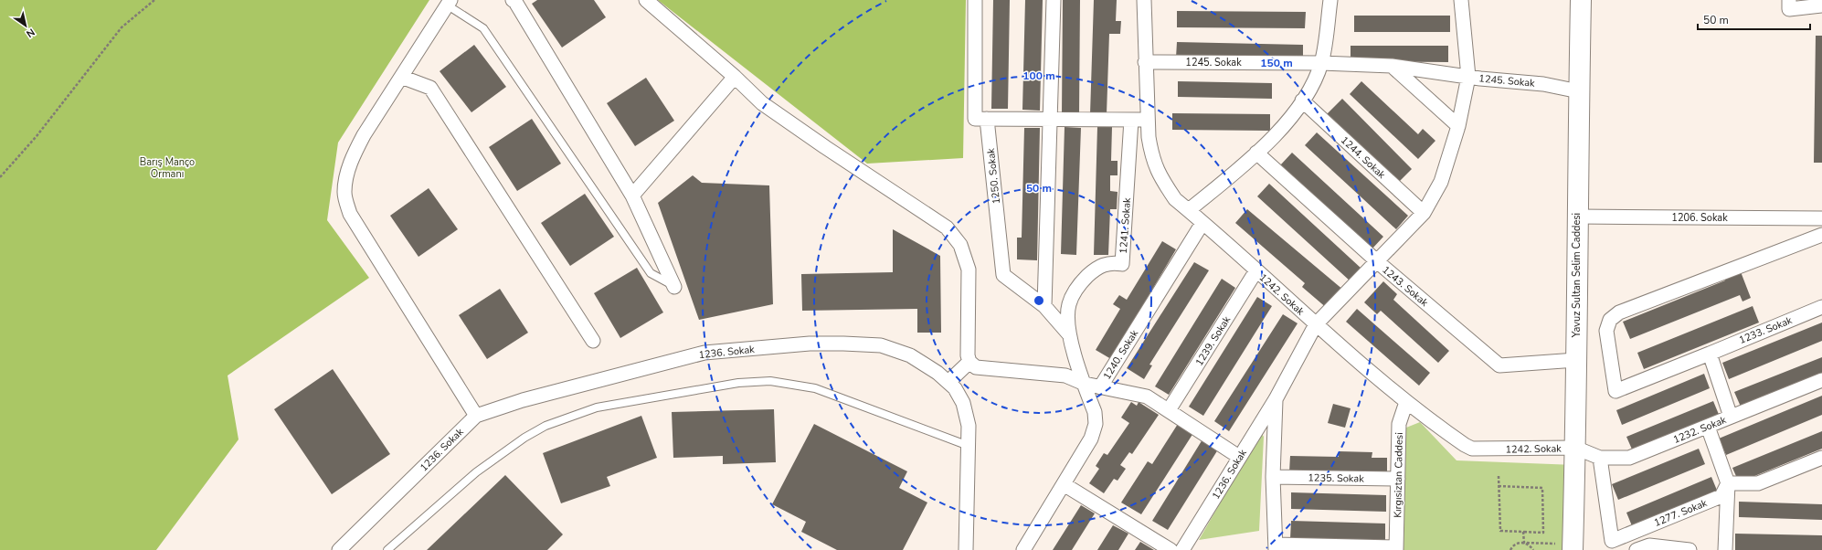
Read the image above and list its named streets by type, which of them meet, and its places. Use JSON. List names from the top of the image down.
{
  "streets": {
    "main road": ["Yavuz Sultan Selim Caddesi"],
    "street": [
      "1245. Sokak",
      "1244. Sokak",
      "1250. Sokak",
      "1206. Sokak",
      "1241. Sokak",
      "1243. Sokak",
      "1242. Sokak",
      "1233. Sokak",
      "1239. Sokak",
      "1236. Sokak",
      "1240. Sokak",
      "1232. Sokak",
      "Kırgısiztan Caddesi",
      "1235. Sokak",
      "1277. Sokak"
    ]
  },
  "crossings": [
    ["1245. Sokak", "Yavuz Sultan Selim Caddesi"],
    ["1245. Sokak", "1242. Sokak"],
    ["1245. Sokak", "1236. Sokak"],
    ["1244. Sokak", "1236. Sokak"],
    ["1250. Sokak", "1241. Sokak"],
    ["1206. Sokak", "Yavuz Sultan Selim Caddesi"],
    ["1241. Sokak", "1240. Sokak"],
    ["Yavuz Sultan Selim Caddesi", "1243. Sokak"],
    ["Yavuz Sultan Selim Caddesi", "1242. Sokak"],
    ["Yavuz Sultan Selim Caddesi", "1232. Sokak"],
    ["1243. Sokak", "1236. Sokak"],
    ["1242. Sokak", "1239. Sokak"],
    ["1242. Sokak", "1236. Sokak"],
    ["1242. Sokak", "1240. Sokak"],
    ["1242. Sokak", "1232. Sokak"],
    ["1242. Sokak", "Kırgısiztan Caddesi"],
    ["1236. Sokak", "1235. Sokak"],
    ["1232. Sokak", "1277. Sokak"],
    ["Kırgısiztan Caddesi", "1235. Sokak"]
  ],
  "parks": ["Barış Manço Ormanı"],
  "scale_bar": "50 m",
  "north": "bottom right",
  "rings": ["150 m", "100 m", "50 m"]
}
